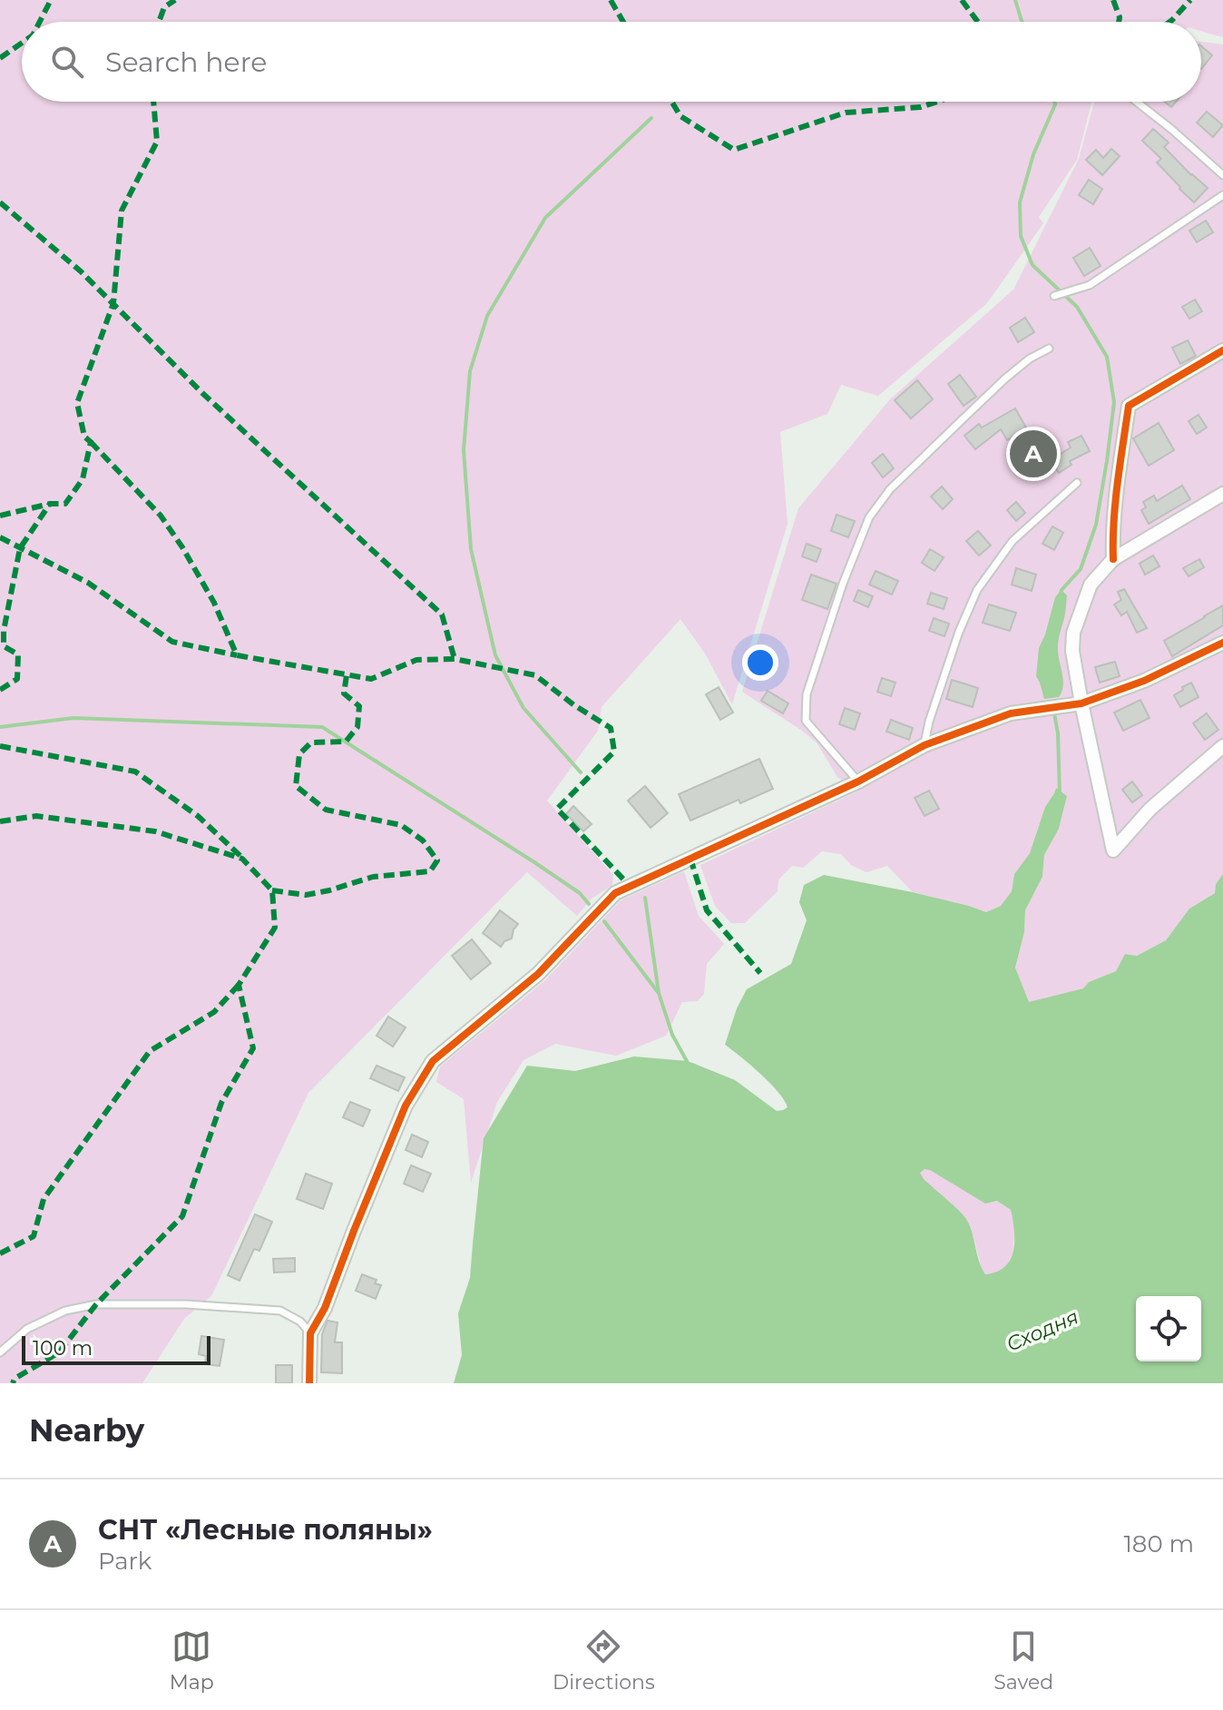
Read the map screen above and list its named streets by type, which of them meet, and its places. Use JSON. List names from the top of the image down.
{
  "water": ["Сходня"],
  "scale_bar": "100 m",
  "page": {
    "search": "Search here",
    "pins": "A",
    "scale": "100 m",
    "heading": "Nearby",
    "list": [
      {
        "mark": "A",
        "name": "СНТ «Лесные поляны»",
        "note": "Park",
        "value": "180 m"
      }
    ],
    "nav": ["Map", "Directions", "Saved"]
  }
}
